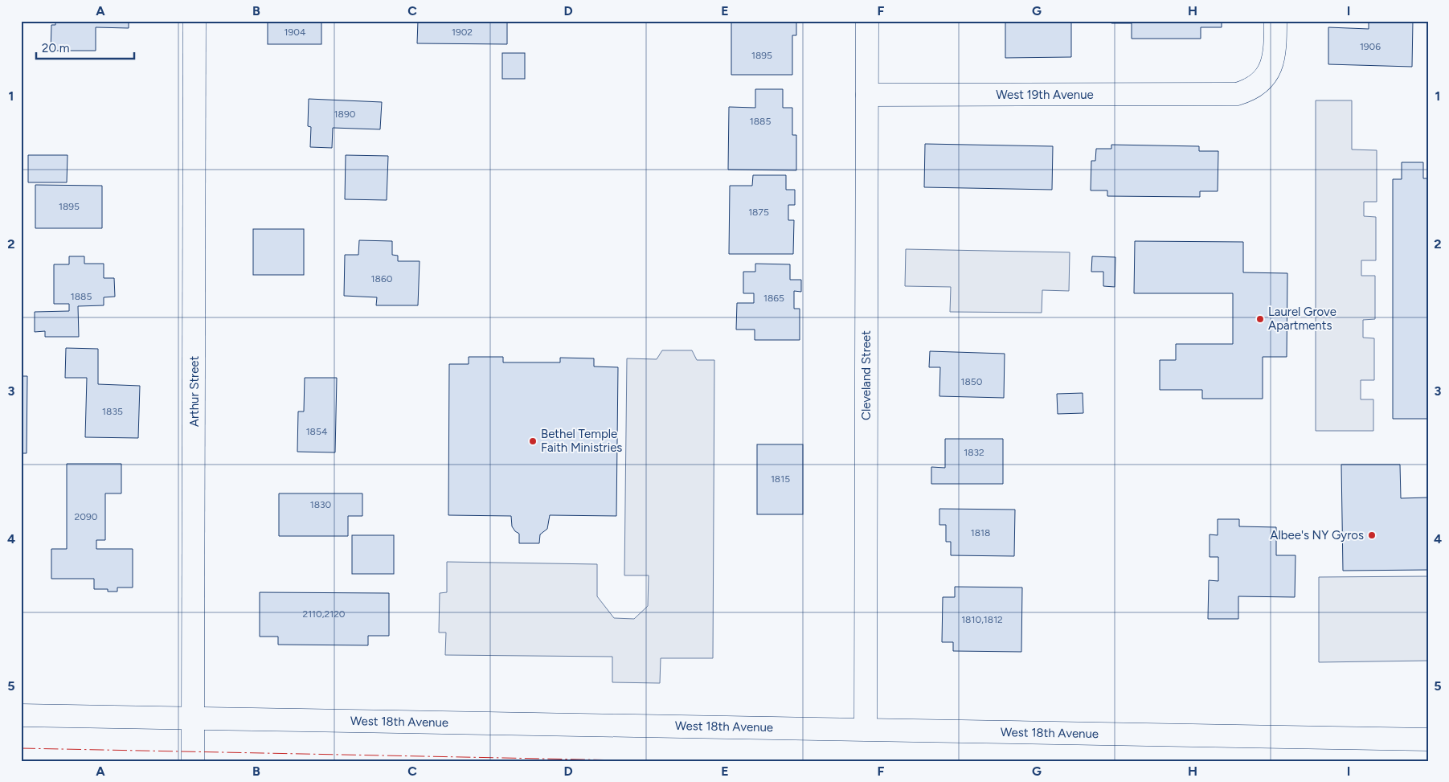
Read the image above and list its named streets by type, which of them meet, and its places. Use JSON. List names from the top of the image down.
{
  "streets": {
    "street": [
      "West 19th Avenue",
      "Cleveland Street",
      "Arthur Street",
      "West 18th Avenue"
    ]
  },
  "crossings": [
    ["West 19th Avenue", "Cleveland Street"],
    ["Cleveland Street", "West 18th Avenue"],
    ["Arthur Street", "West 18th Avenue"]
  ],
  "places": ["Laurel Grove Apartments", "Bethel Temple Faith Ministries", "Albee's NY Gyros"],
  "house_numbers": [
    "1904",
    "1902",
    "1906",
    "1895",
    "1890",
    "1885",
    "1895",
    "1875",
    "1860",
    "1885",
    "1865",
    "1850",
    "1835",
    "1854",
    "1832",
    "1815",
    "1830",
    "2090",
    "1818",
    "2110,2120",
    "1810,1812"
  ],
  "scale_bar": "20 m",
  "grid": {
    "columns": [
      "A",
      "B",
      "C",
      "D",
      "E",
      "F",
      "G",
      "H",
      "I"
    ],
    "rows": [
      "1",
      "2",
      "3",
      "4",
      "5"
    ]
  }
}
